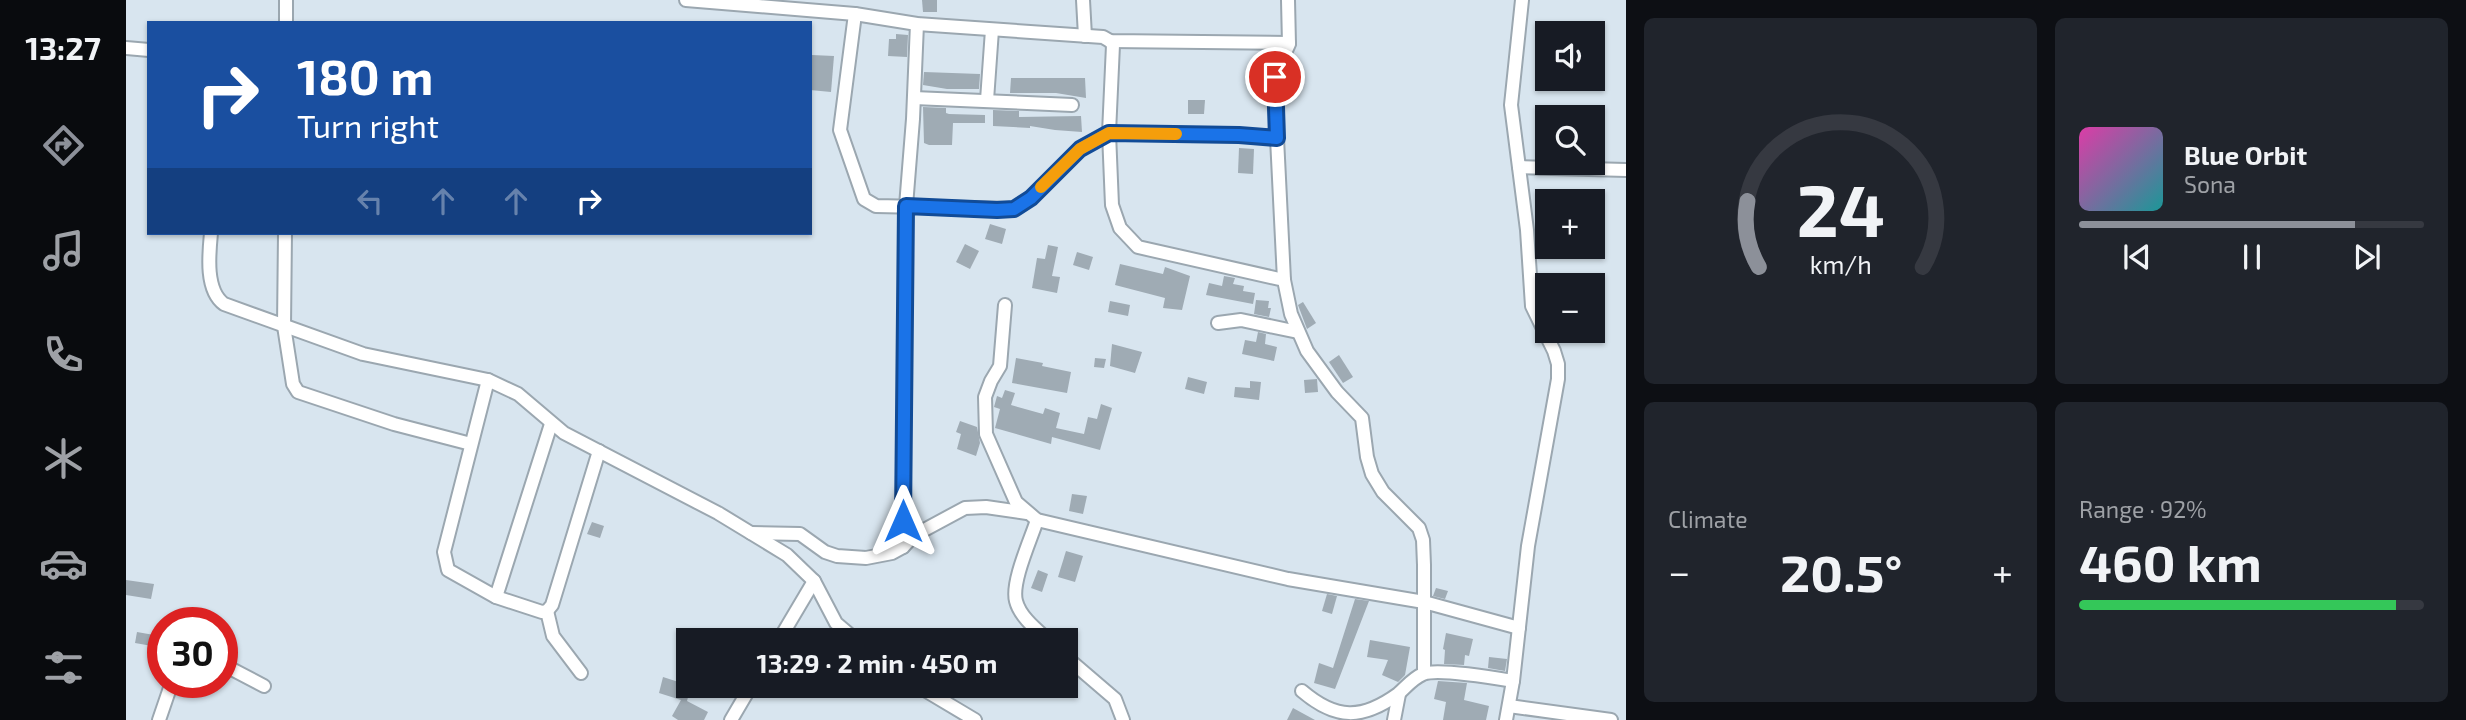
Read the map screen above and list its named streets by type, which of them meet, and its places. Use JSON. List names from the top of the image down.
{
  "page": {
    "tabs": "13:27",
    "map_buttons": ["+", "−"],
    "turn": ["180 m", "Turn right"],
    "song": ["Blue Orbit", "Sona"],
    "tile": [
      "Climate",
      ["Range · 92%", "460 km"]
    ],
    "heat": ["−", "20.5°", "+"],
    "limit": "30",
    "trip": "13:29 · 2 min · 450 m",
    "gauge": ["24", "km/h"]
  }
}
